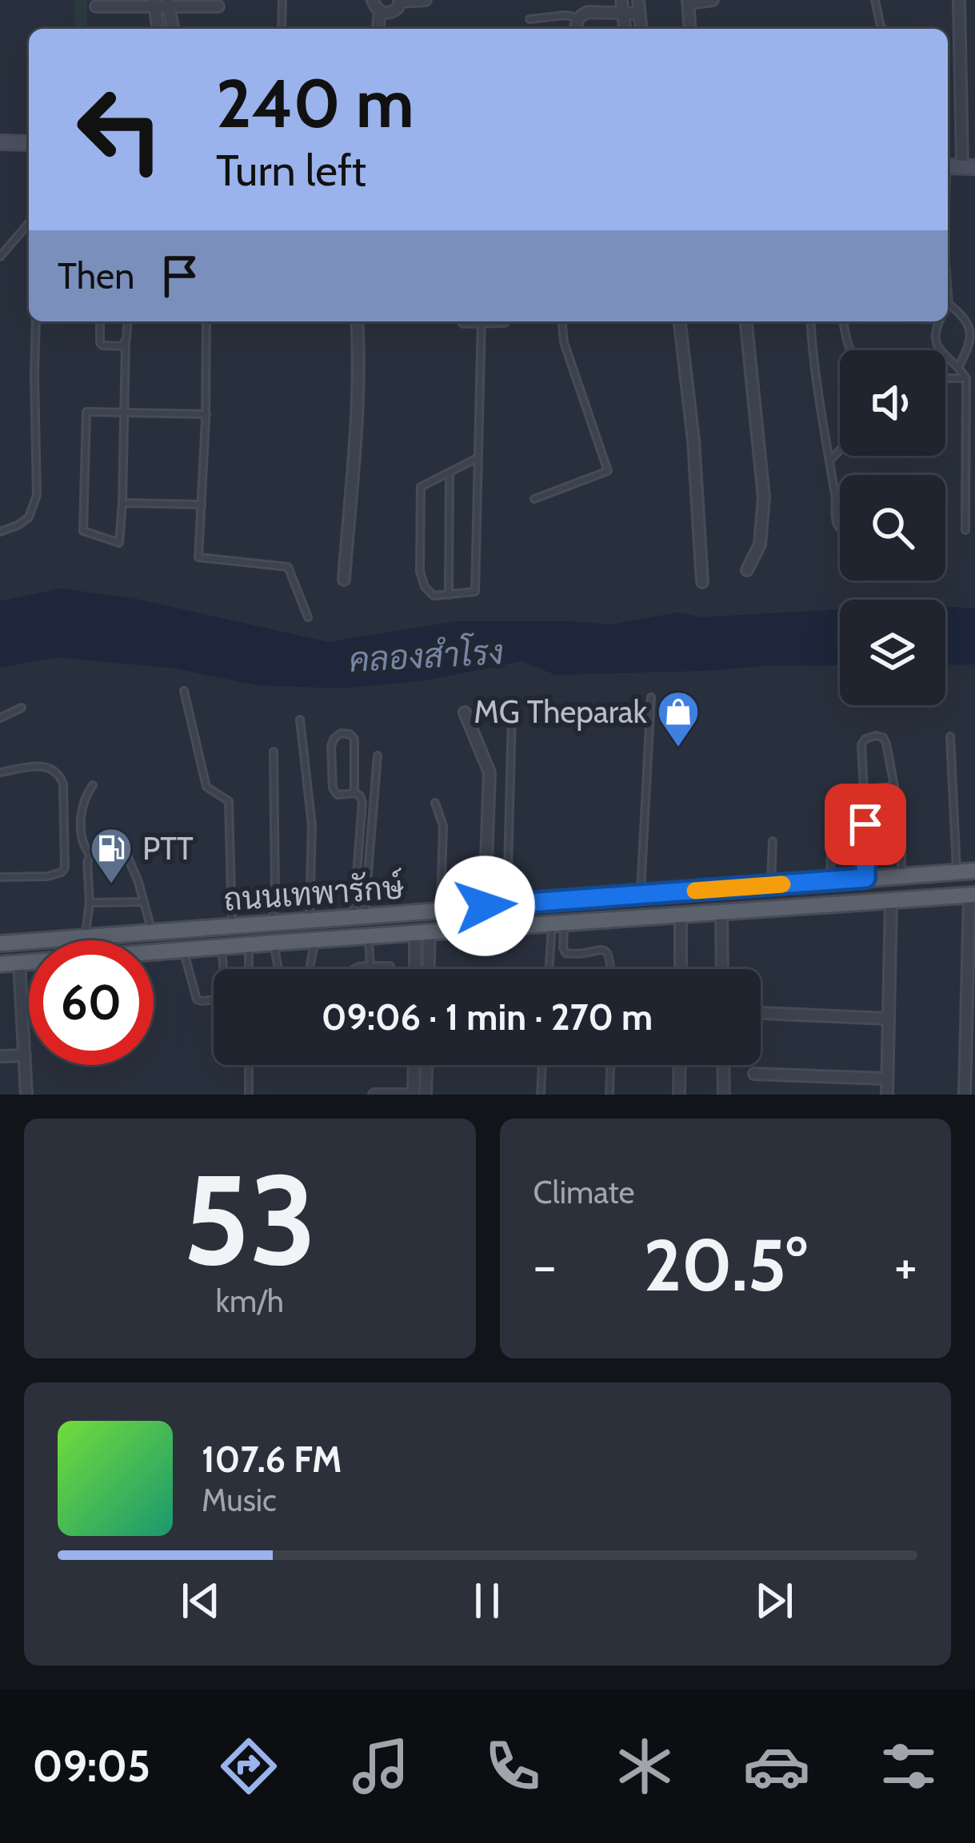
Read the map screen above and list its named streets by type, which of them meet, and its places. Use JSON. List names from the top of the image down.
{
  "streets": {
    "main road": ["ถนนเทพารักษ์"]
  },
  "water": ["คลองสำโรง"],
  "places": {
    "shop": ["MG Theparak"],
    "fuel station": ["PTT"]
  },
  "page": {
    "turn": ["240 m", "Turn left"],
    "then": "Then",
    "limit": "60",
    "trip": "09:06 · 1 min · 270 m",
    "tile": [
      ["53", "km/h"],
      "Climate"
    ],
    "heat": ["−", "20.5°", "+"],
    "song": ["107.6 FM", "Music"],
    "tabs": "09:05"
  }
}
